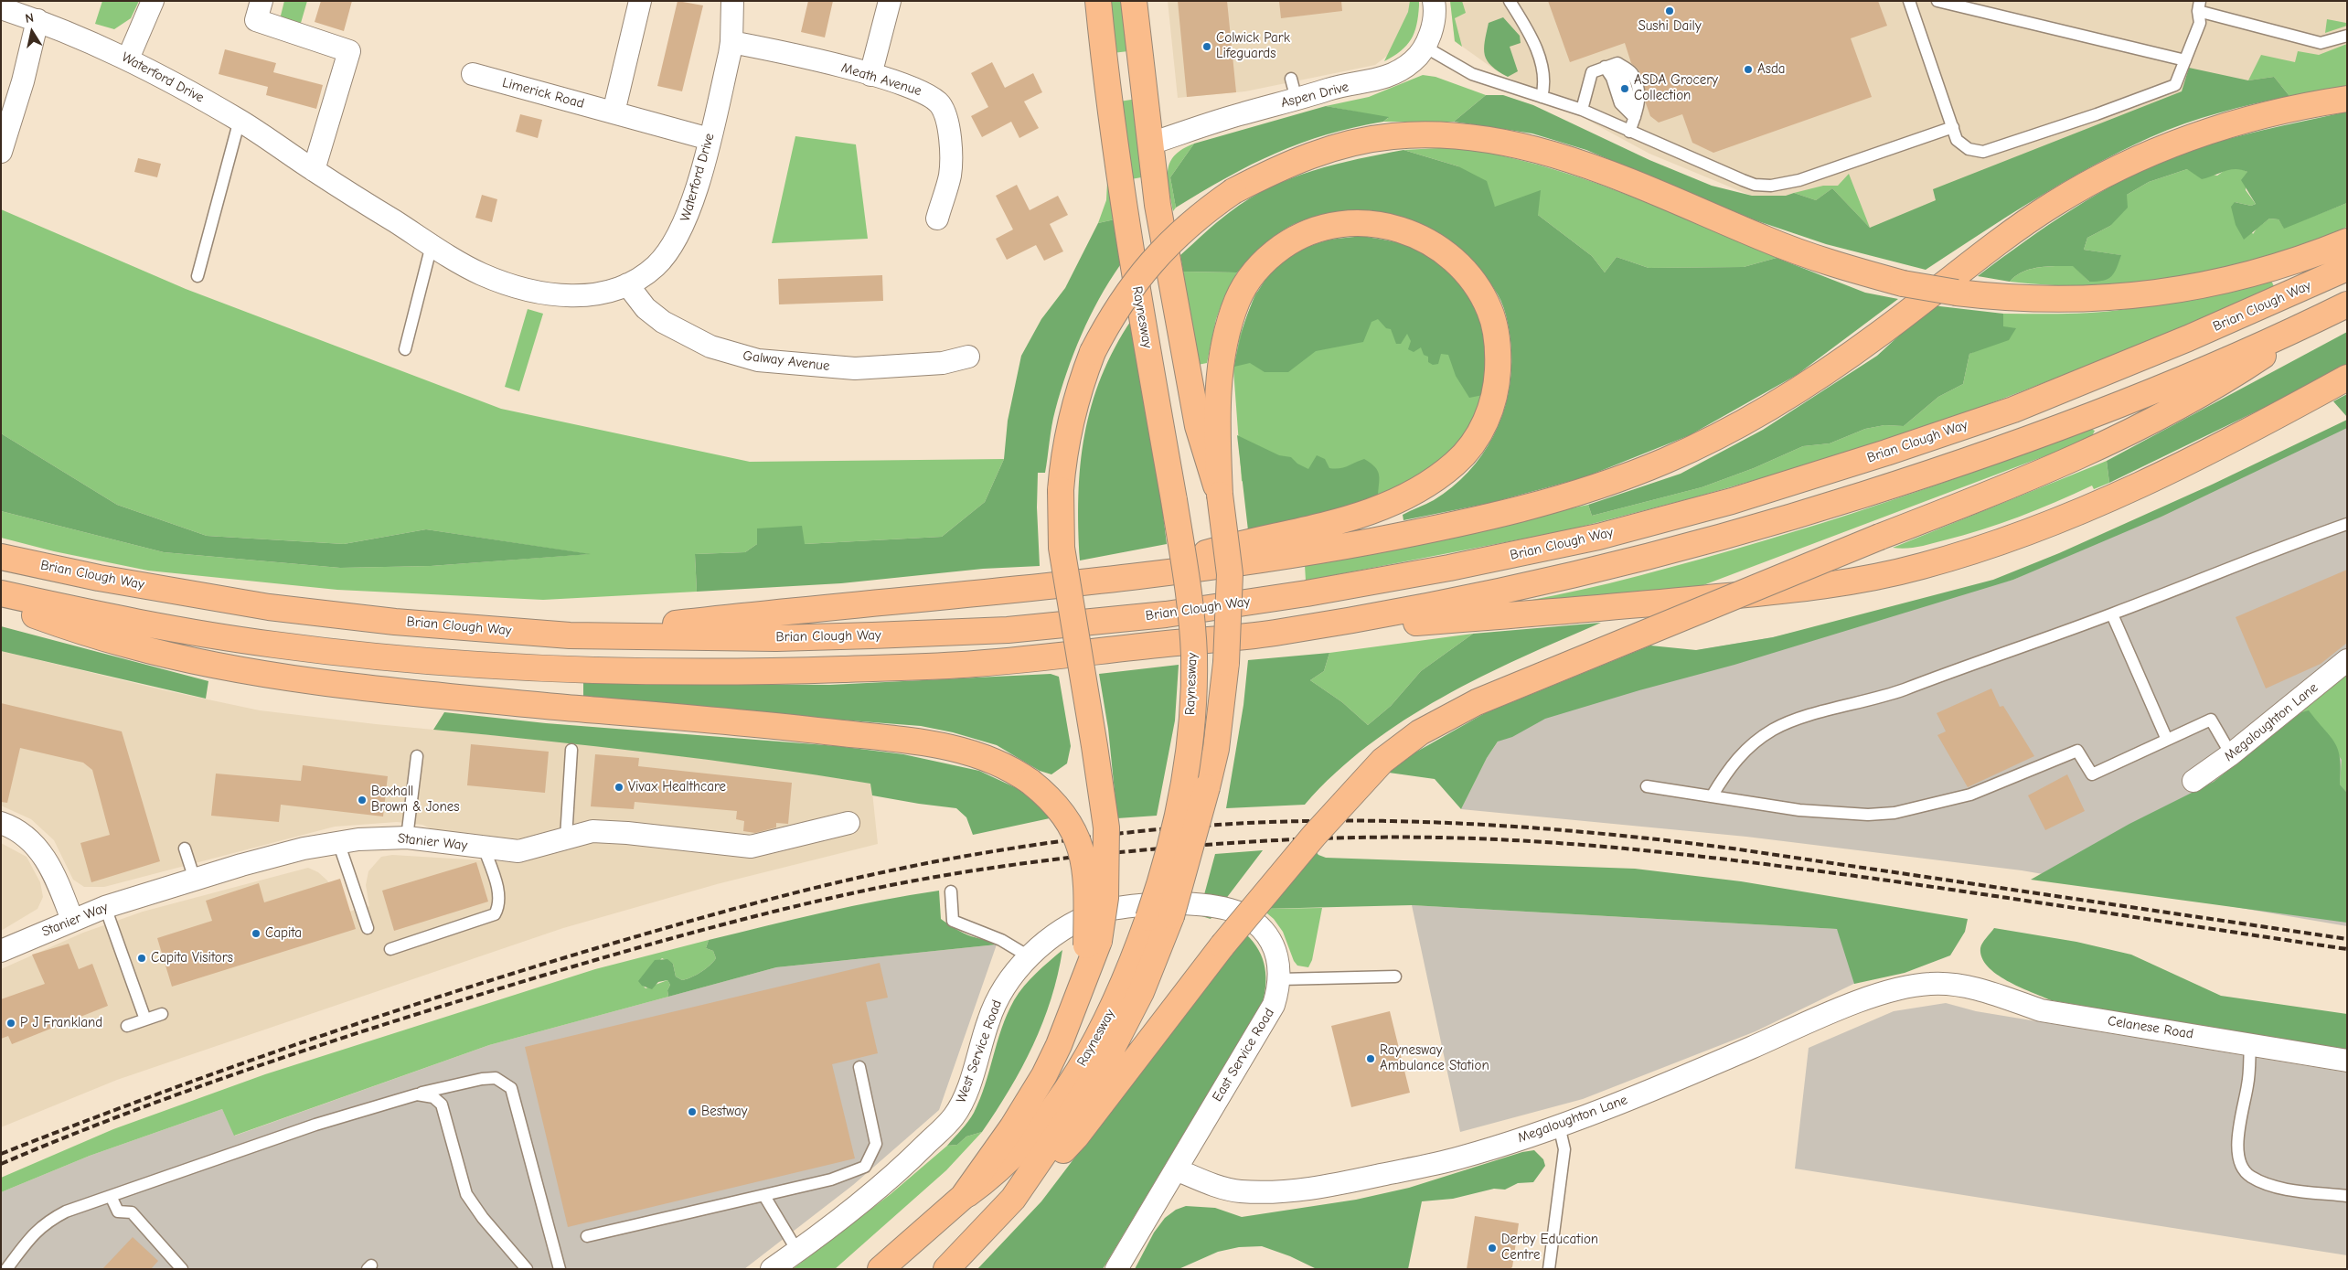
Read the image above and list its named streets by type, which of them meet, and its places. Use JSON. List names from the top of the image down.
{
  "streets": {
    "main road": ["Brian Clough Way", "Raynesway"],
    "street": [
      "Waterford Drive",
      "Meath Avenue",
      "Limerick Road",
      "Aspen Drive",
      "Galway Avenue",
      "Megaloughton Lane",
      "Stanier Way",
      "Celanese Road",
      "West Service Road",
      "East Service Road"
    ]
  },
  "crossings": [
    ["Waterford Drive", "Meath Avenue"],
    ["Waterford Drive", "Limerick Road"],
    ["Waterford Drive", "Galway Avenue"],
    ["Aspen Drive", "Raynesway"],
    ["Raynesway", "West Service Road"],
    ["Raynesway", "East Service Road"],
    ["Megaloughton Lane", "Celanese Road"],
    ["Megaloughton Lane", "East Service Road"],
    ["West Service Road", "East Service Road"]
  ],
  "places": [
    "Sushi Daily",
    "Colwick Park Lifeguards",
    "Asda",
    "ASDA Grocery Collection",
    "Vivax Healthcare",
    "Boxhall Brown & Jones",
    "Capita",
    "Capita Visitors",
    "P J Frankland",
    "Raynesway Ambulance Station",
    "Bestway",
    "Derby Education Centre"
  ],
  "north": "top"
}
